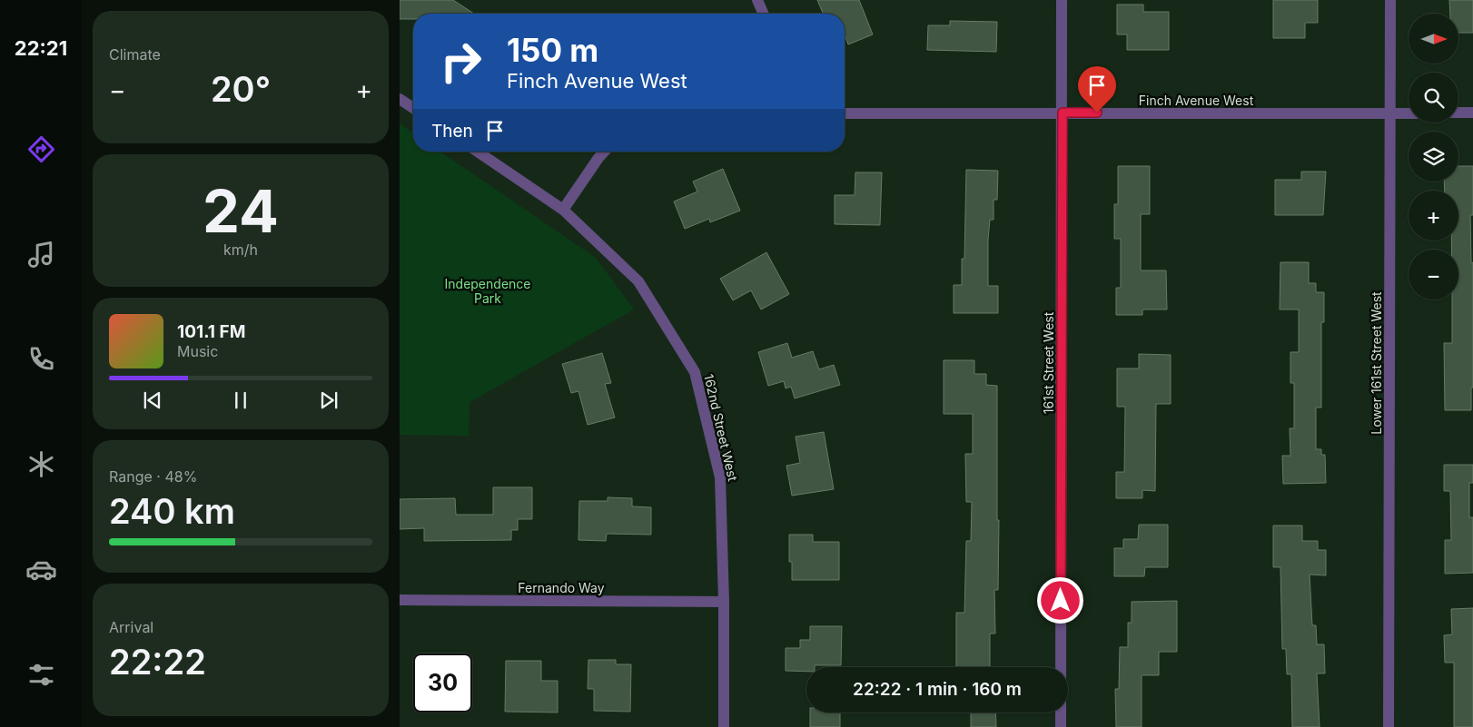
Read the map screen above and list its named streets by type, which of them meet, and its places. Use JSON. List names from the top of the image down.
{
  "streets": {
    "street": [
      "Finch Avenue West",
      "161st Street West",
      "Lower 161st Street West",
      "162nd Street West",
      "Fernando Way"
    ]
  },
  "crossings": [
    ["Finch Avenue West", "161st Street West"],
    ["Finch Avenue West", "Lower 161st Street West"],
    ["162nd Street West", "Fernando Way"]
  ],
  "parks": ["Independence Park"],
  "north": "right",
  "page": {
    "tabs": "22:21",
    "tile": [
      "Climate",
      ["24", "km/h"],
      ["Range · 48%", "240 km"],
      ["Arrival", "22:22"]
    ],
    "map_buttons": ["+", "−"],
    "turn": ["150 m", "Finch Avenue West"],
    "heat": ["−", "20°", "+"],
    "then": "Then",
    "song": ["101.1 FM", "Music"],
    "limit": "30",
    "trip": "22:22 · 1 min · 160 m"
  }
}
